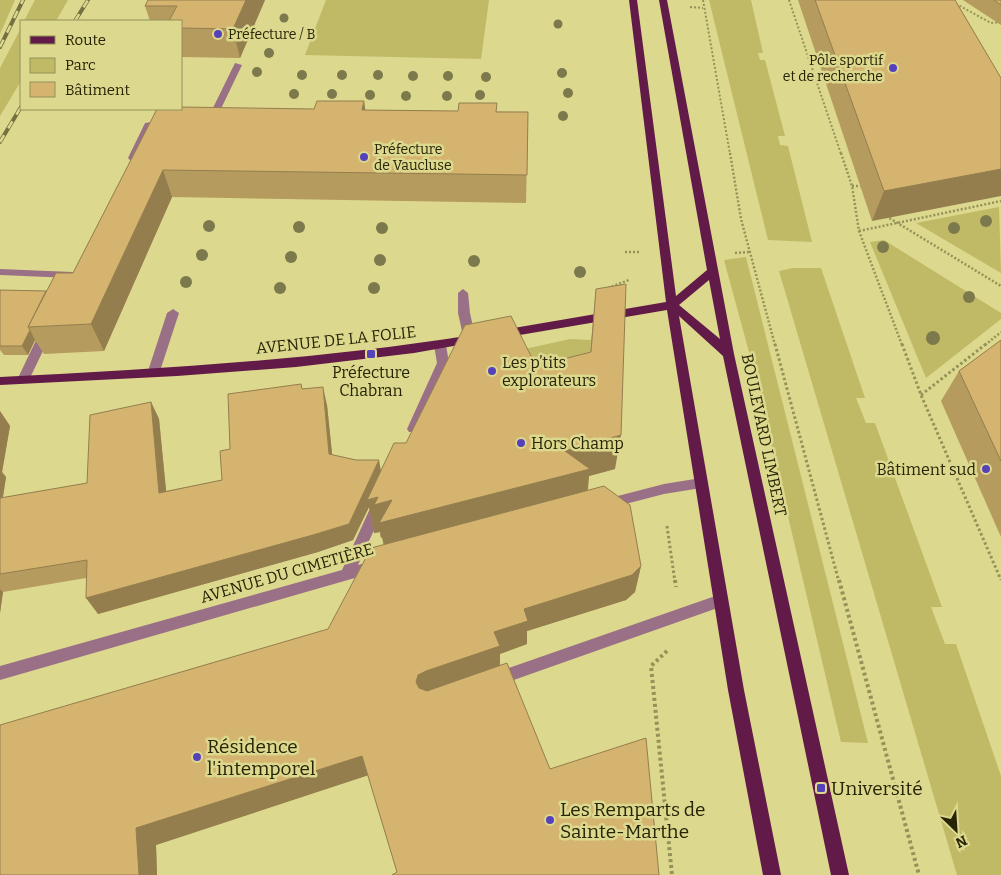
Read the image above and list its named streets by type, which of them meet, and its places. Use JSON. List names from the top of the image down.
{
  "streets": {
    "main road": ["AVENUE DE LA FOLIE", "BOULEVARD LIMBERT"],
    "street": ["AVENUE DU CIMETIÈRE"]
  },
  "crossings": [
    ["AVENUE DE LA FOLIE", "BOULEVARD LIMBERT"]
  ],
  "places": {
    "other": [
      "Préfecture / B",
      "Pôle sportif et de recherche",
      "Préfecture de Vaucluse",
      "Les p’tits explorateurs",
      "Hors Champ",
      "Bâtiment sud",
      "Résidence l'intemporel",
      "Les Remparts de Sainte-Marthe"
    ],
    "transit": ["Préfecture Chabran", "Université"]
  },
  "legend": ["Route", "Parc", "Bâtiment"],
  "north": "bottom right"
}
